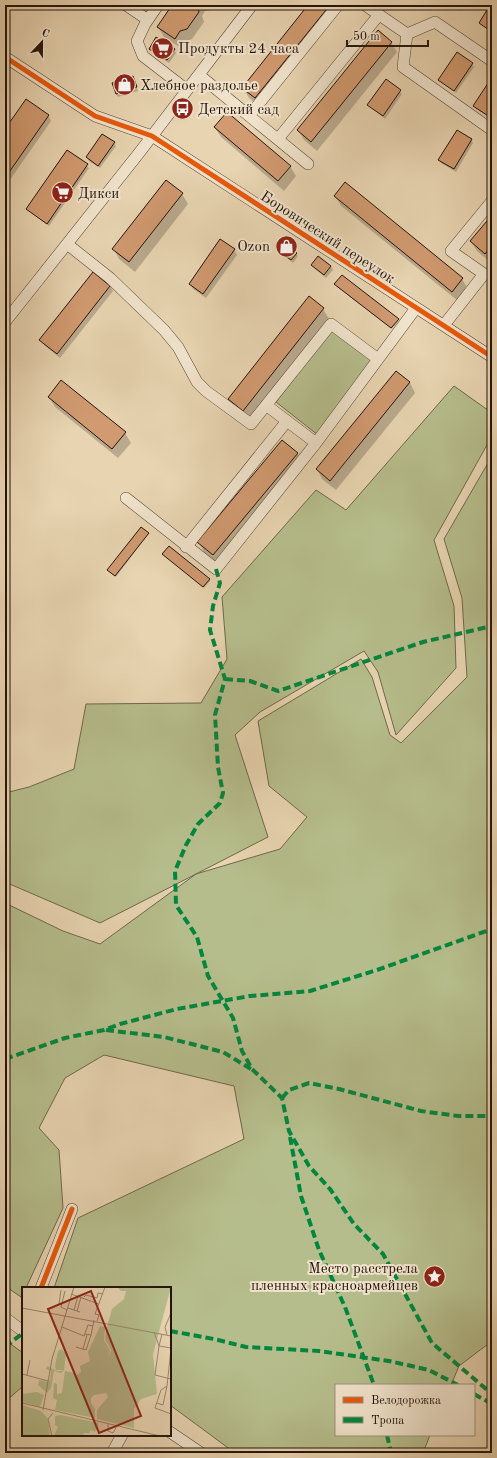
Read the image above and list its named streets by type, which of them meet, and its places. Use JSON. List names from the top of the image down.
{
  "streets": {
    "street": ["Боровический переулок"]
  },
  "places": {
    "supermarket": ["Продукты 24 часа", "Дикси"],
    "shop": ["Хлебное раздолье", "Ozon"],
    "bus stop": ["Детский сад"],
    "place": ["Место расстрела пленных красноармейцев"]
  },
  "legend": ["Велодорожка", "Тропа"],
  "scale_bar": "50 m",
  "north": "top"
}
